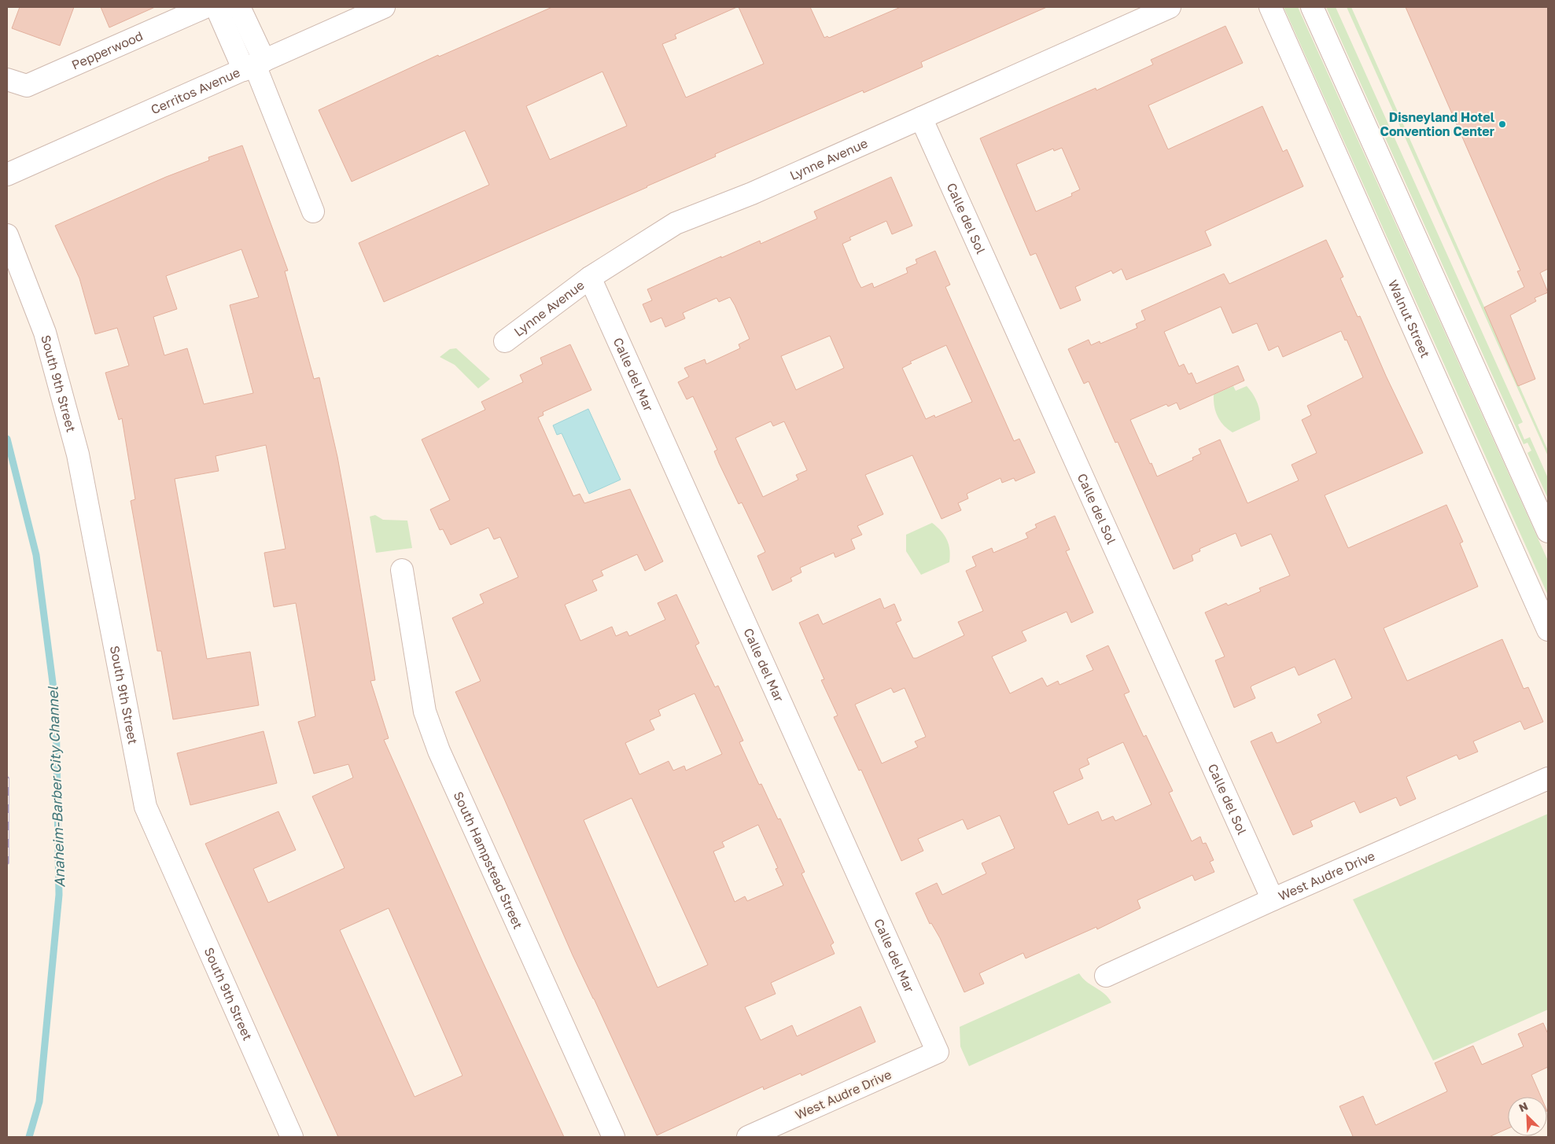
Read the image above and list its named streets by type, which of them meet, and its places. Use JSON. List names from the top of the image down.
{
  "streets": {
    "street": [
      "Pepperwood",
      "Cerritos Avenue",
      "Lynne Avenue",
      "Calle del Sol",
      "Walnut Street",
      "Calle del Mar",
      "South 9th Street",
      "South Hampstead Street",
      "West Audre Drive"
    ]
  },
  "crossings": [
    ["Lynne Avenue", "Calle del Sol"],
    ["Lynne Avenue", "Calle del Mar"],
    ["Calle del Sol", "West Audre Drive"],
    ["Calle del Mar", "West Audre Drive"]
  ],
  "water": ["Anaheim-Barber City Channel"],
  "places": ["Disneyland Hotel Convention Center"],
  "north": "top left"
}
